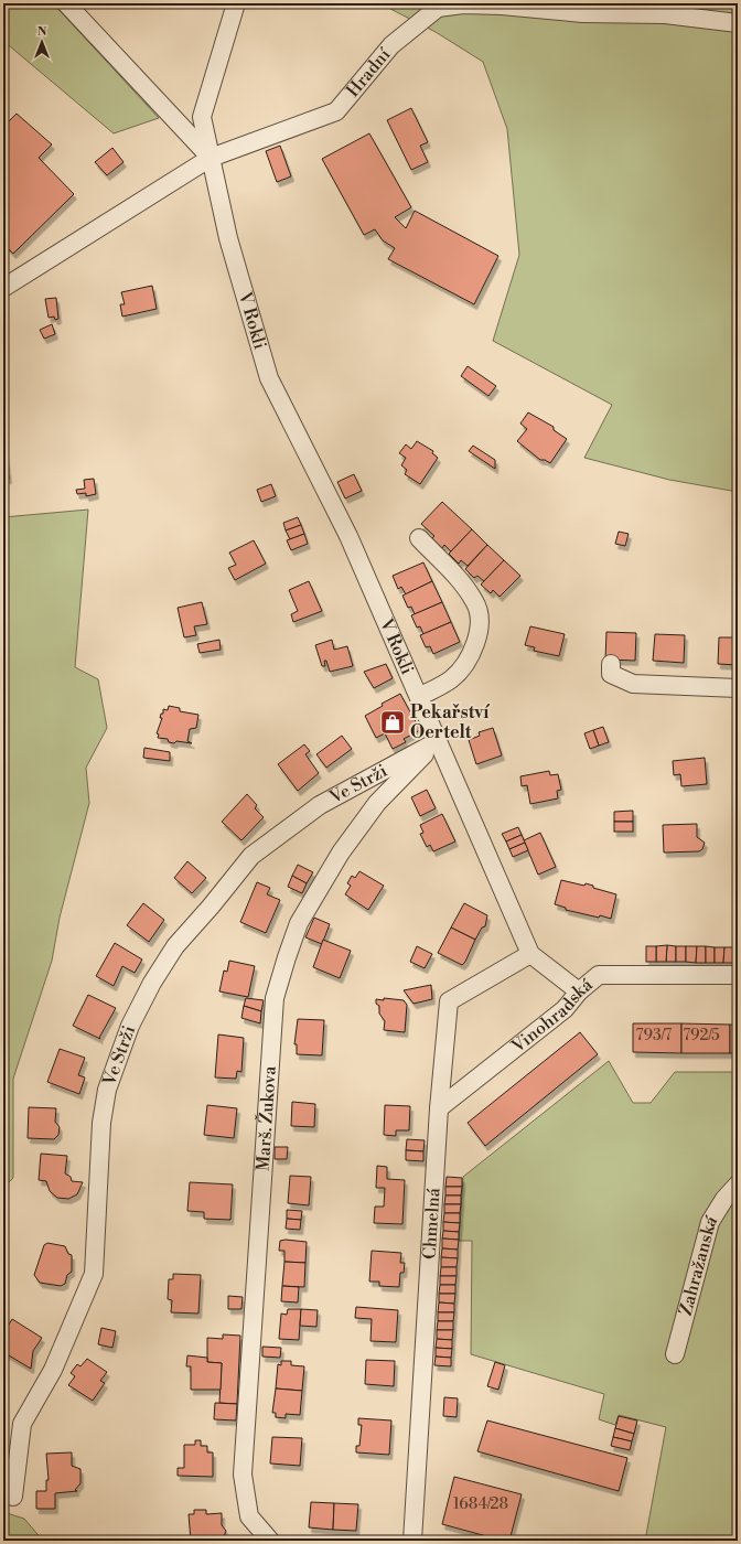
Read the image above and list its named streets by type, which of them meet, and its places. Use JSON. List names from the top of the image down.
{
  "streets": {
    "street": [
      "Hradní",
      "V Rokli",
      "Ve Strži",
      "Vinohradská",
      "Marš. Žukova",
      "Chmelná",
      "Zahražanská"
    ]
  },
  "crossings": [
    ["Hradní", "V Rokli"],
    ["V Rokli", "Ve Strži"],
    ["V Rokli", "Vinohradská"],
    ["V Rokli", "Marš. Žukova"],
    ["V Rokli", "Chmelná"],
    ["Ve Strži", "Marš. Žukova"],
    ["Vinohradská", "Chmelná"]
  ],
  "places": {
    "shop": ["Pekařství Oertelt"]
  },
  "house_numbers": ["793/7", "792/5", "1684/28"],
  "north": "top"
}
